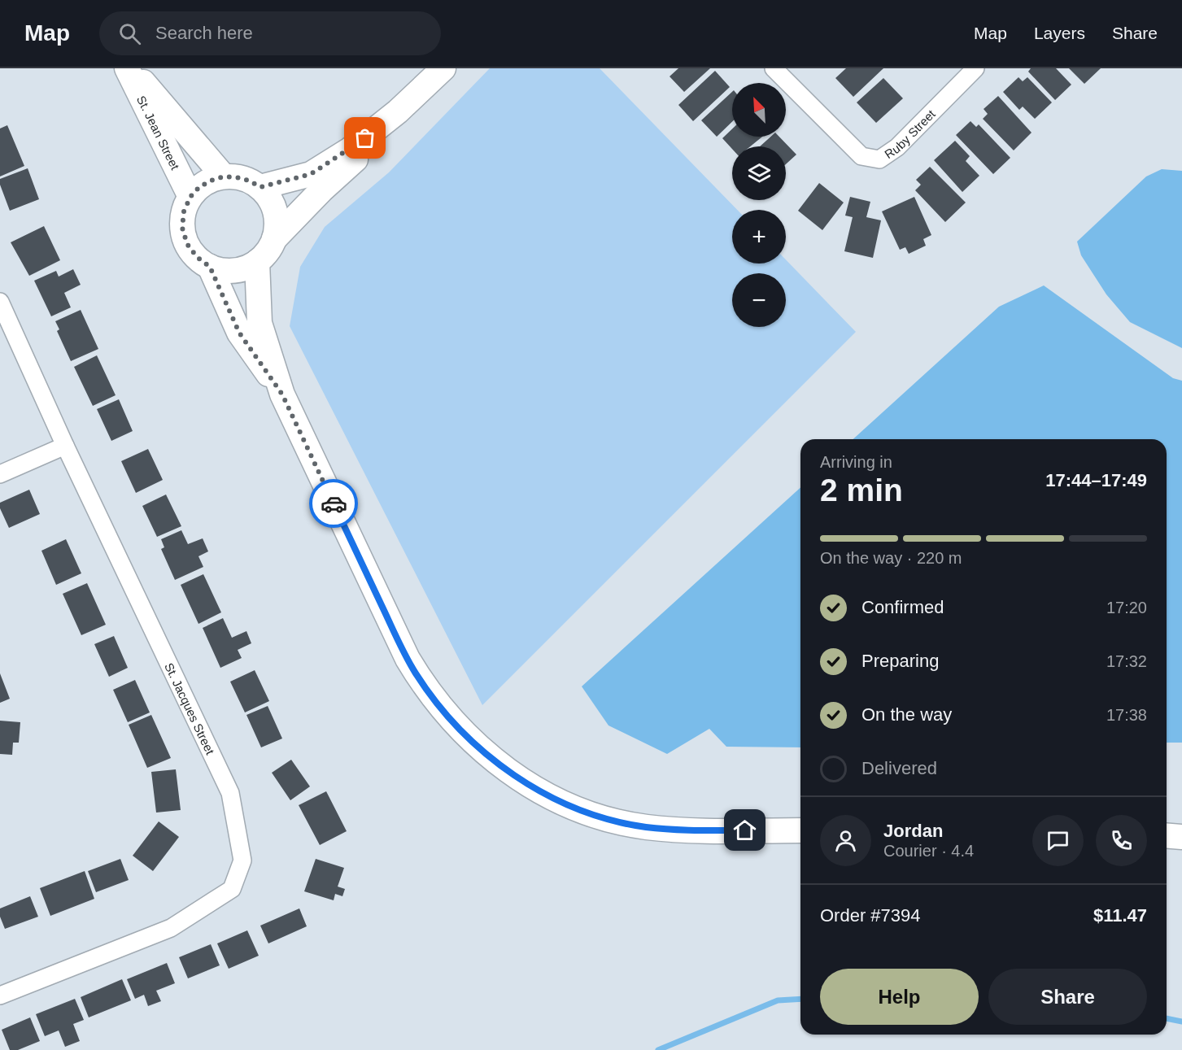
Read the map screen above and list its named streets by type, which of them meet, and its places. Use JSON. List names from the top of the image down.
{
  "streets": {
    "main road": ["St. Jean Street"],
    "street": ["Ruby Street", "St. Jacques Street"]
  },
  "north": "top left",
  "page": {
    "header": "Map",
    "search": "Search here",
    "nav": ["Map", "Layers", "Share"],
    "map_buttons": ["+", "−"],
    "heading": ["2 min", "Arriving in", "17:44–17:49"],
    "panel": [
      "Jordan",
      "Courier · 4.4",
      "Order #7394",
      "$11.47"
    ],
    "bar": "On the way · 220 m",
    "list": [
      ["Confirmed", "17:20"],
      ["Preparing", "17:32"],
      ["On the way", "17:38"],
      "Delivered"
    ],
    "buttons": ["Help", "Share"]
  }
}
